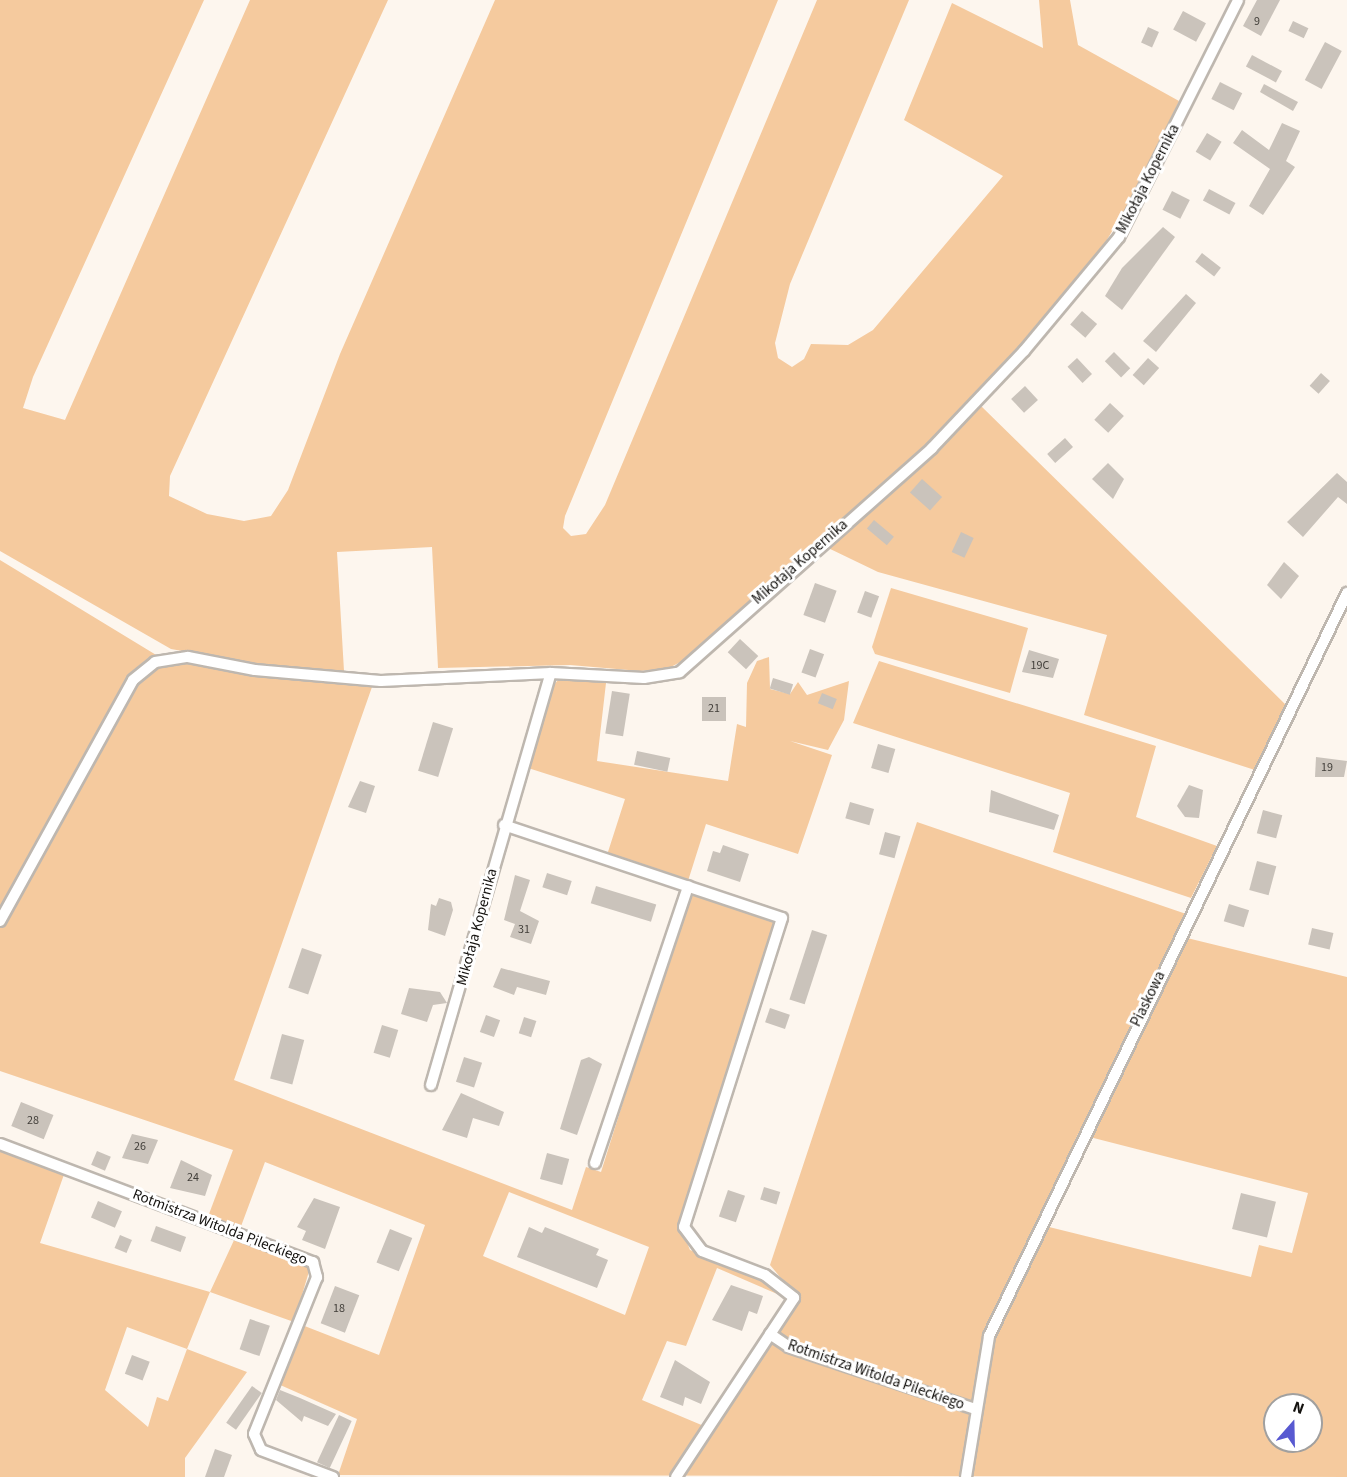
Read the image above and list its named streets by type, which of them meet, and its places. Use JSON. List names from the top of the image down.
{
  "streets": {
    "street": ["Mikołaja Kopernika", "Piaskowa", "Rotmistrza Witolda Pileckiego"]
  },
  "crossings": [
    ["Piaskowa", "Rotmistrza Witolda Pileckiego"]
  ],
  "house_numbers": [
    "9",
    "19C",
    "21",
    "19",
    "31",
    "28",
    "26",
    "24",
    "18"
  ],
  "north": "top"
}
